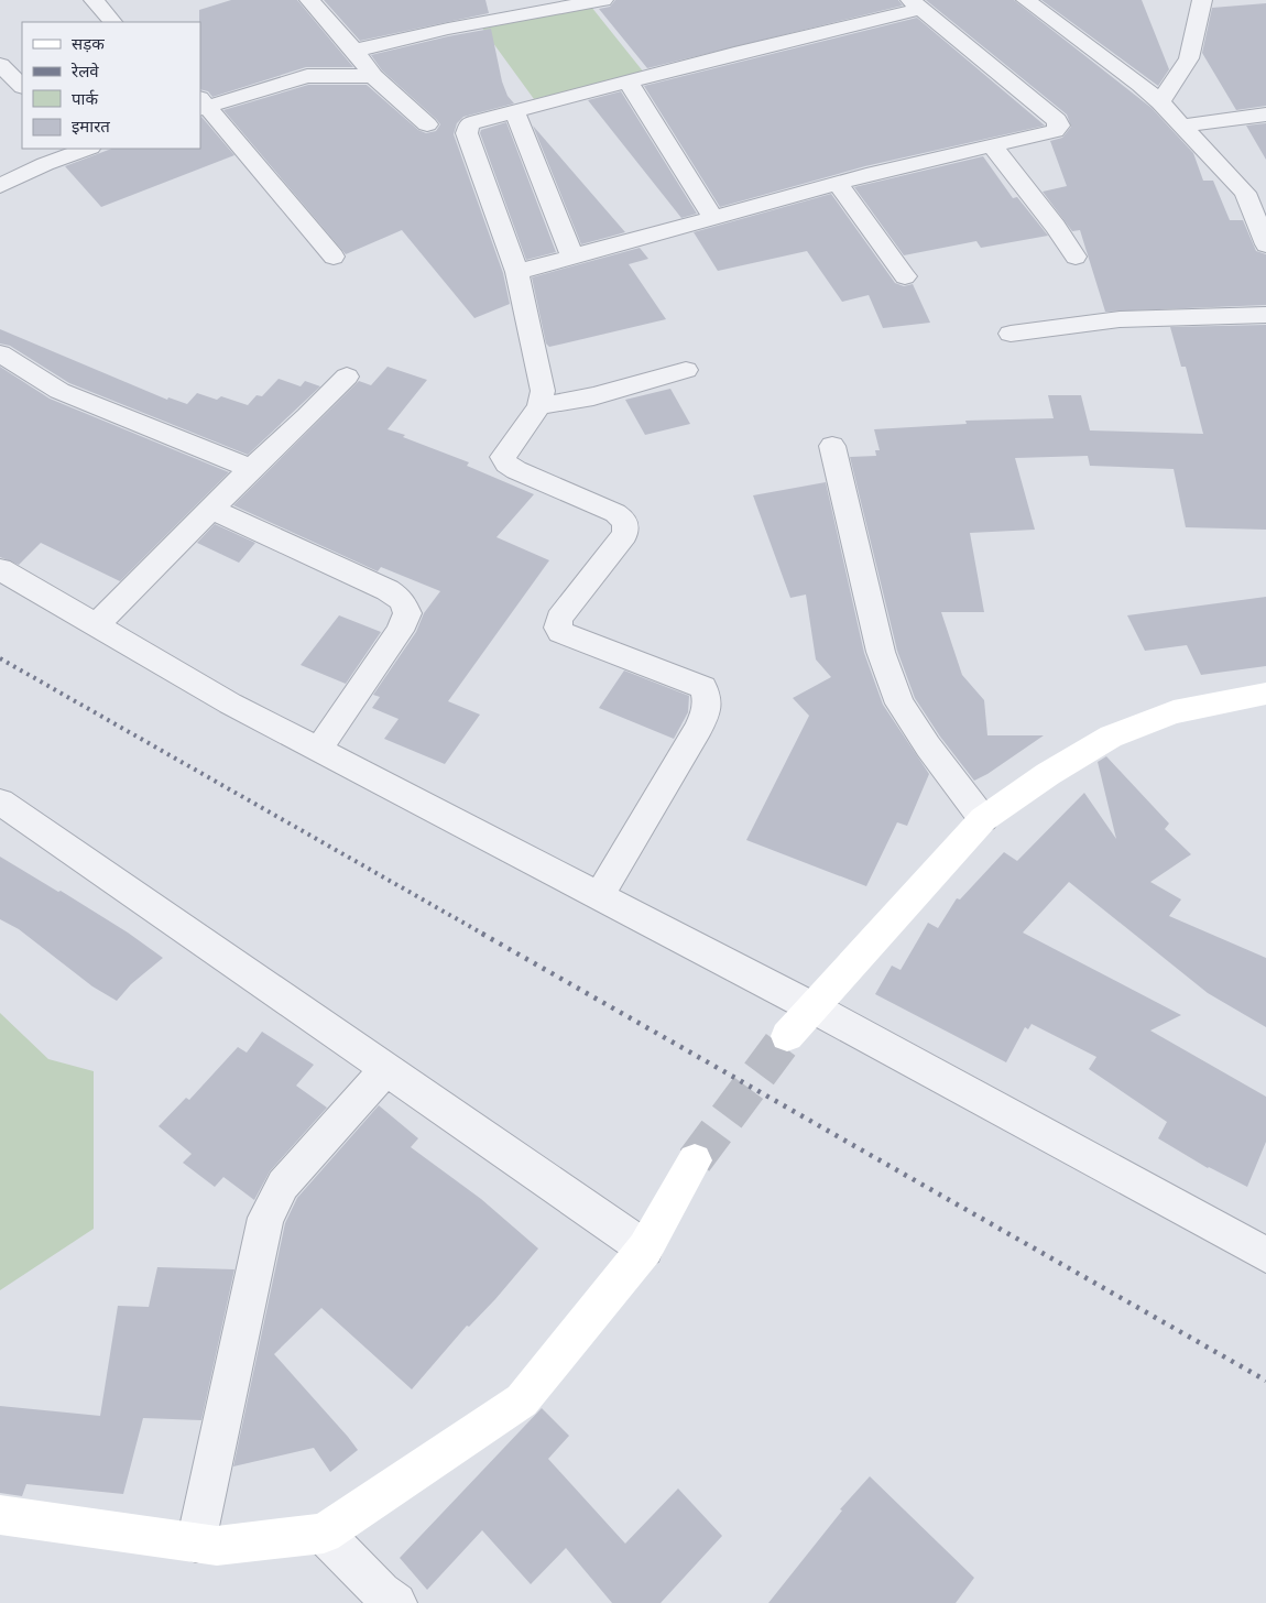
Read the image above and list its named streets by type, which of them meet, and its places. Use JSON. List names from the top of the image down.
{
  "legend": [
    "सड़क",
    "रेलवे",
    "पार्क",
    "इमारत"
  ]
}
